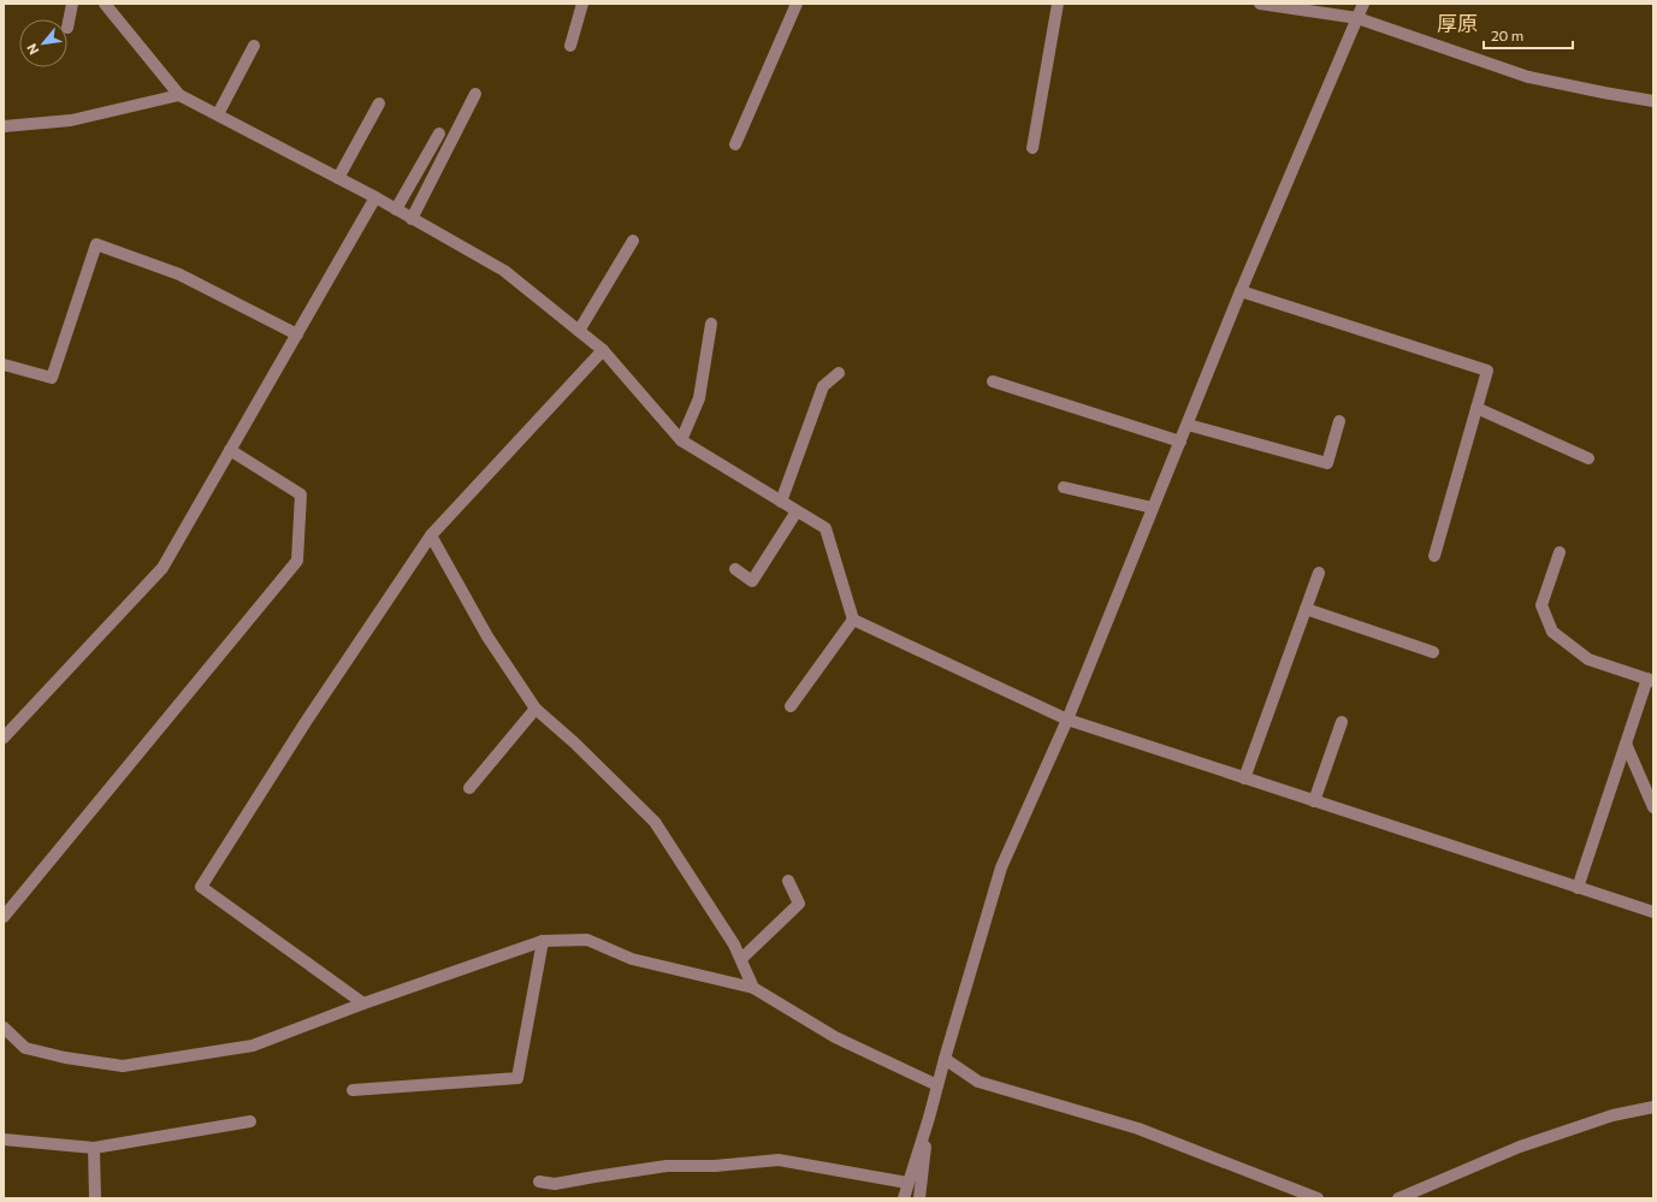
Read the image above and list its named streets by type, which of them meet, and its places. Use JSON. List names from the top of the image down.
{
  "districts": ["厚原"],
  "scale_bar": "20 m",
  "north": "bottom left"
}
